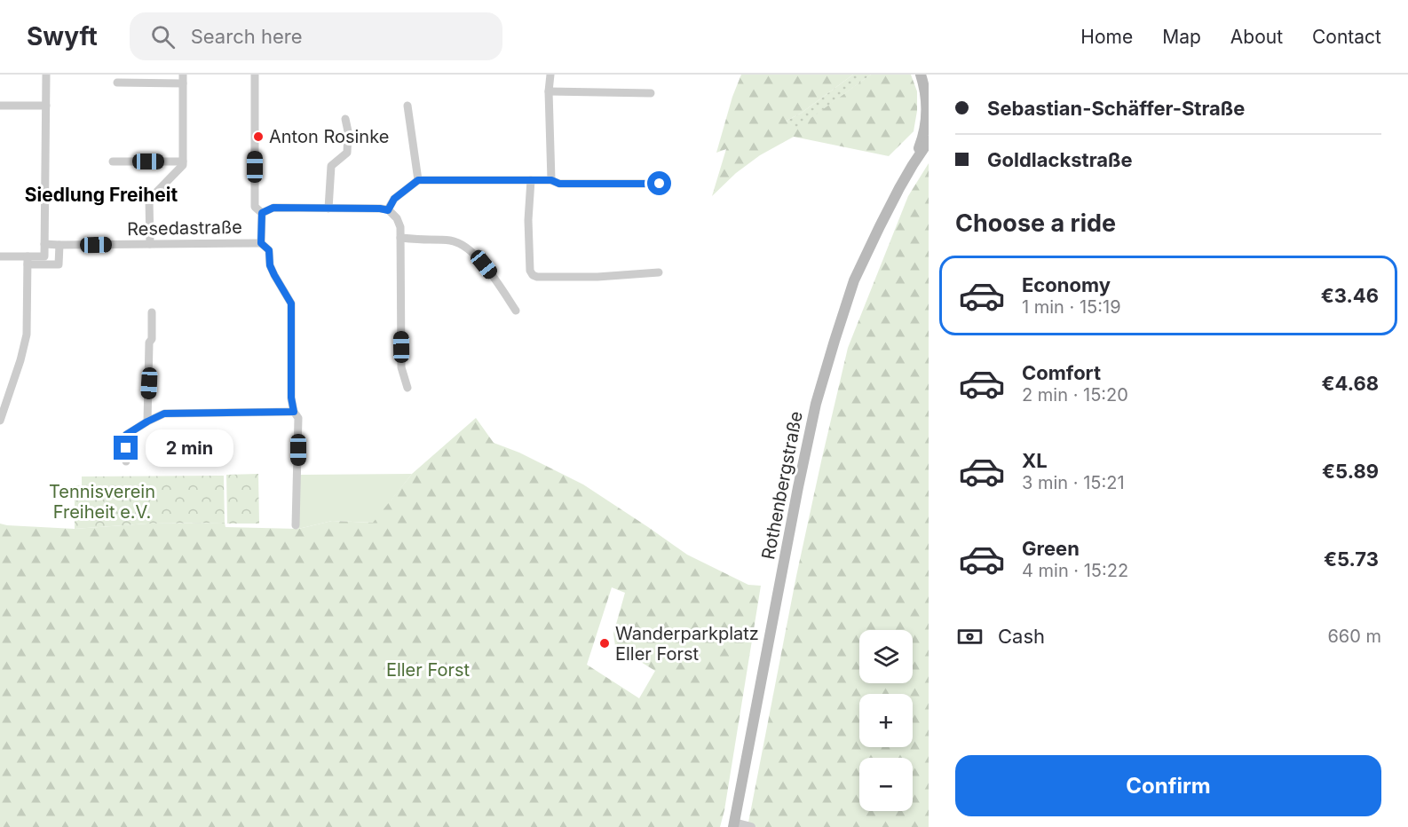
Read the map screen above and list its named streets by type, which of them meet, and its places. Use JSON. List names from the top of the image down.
{
  "streets": {
    "main road": ["Rothenbergstraße"],
    "street": ["Resedastraße"]
  },
  "districts": ["Siedlung Freiheit"],
  "parks": ["Tennisverein Freiheit e.V.", "Eller Forst"],
  "places": ["Anton Rosinke", "Wanderparkplatz Eller Forst"],
  "page": {
    "header": "Swyft",
    "search": "Search here",
    "nav": [
      "Home",
      "Map",
      "About",
      "Contact"
    ],
    "banner": ["Sebastian-Schäffer-Straße", "Goldlackstraße"],
    "heading": "Choose a ride",
    "list": [
      {
        "name": "Economy",
        "note": "1 min · 15:19",
        "value": "€3.46"
      },
      {
        "name": "Comfort",
        "note": "2 min · 15:20",
        "value": "€4.68"
      },
      {
        "name": "XL",
        "note": "3 min · 15:21",
        "value": "€5.89"
      },
      {
        "name": "Green",
        "note": "4 min · 15:22",
        "value": "€5.73"
      }
    ],
    "bubble": "2 min",
    "pay": ["Cash", "660 m"],
    "map_buttons": ["+", "−"],
    "buttons": "Confirm"
  }
}
